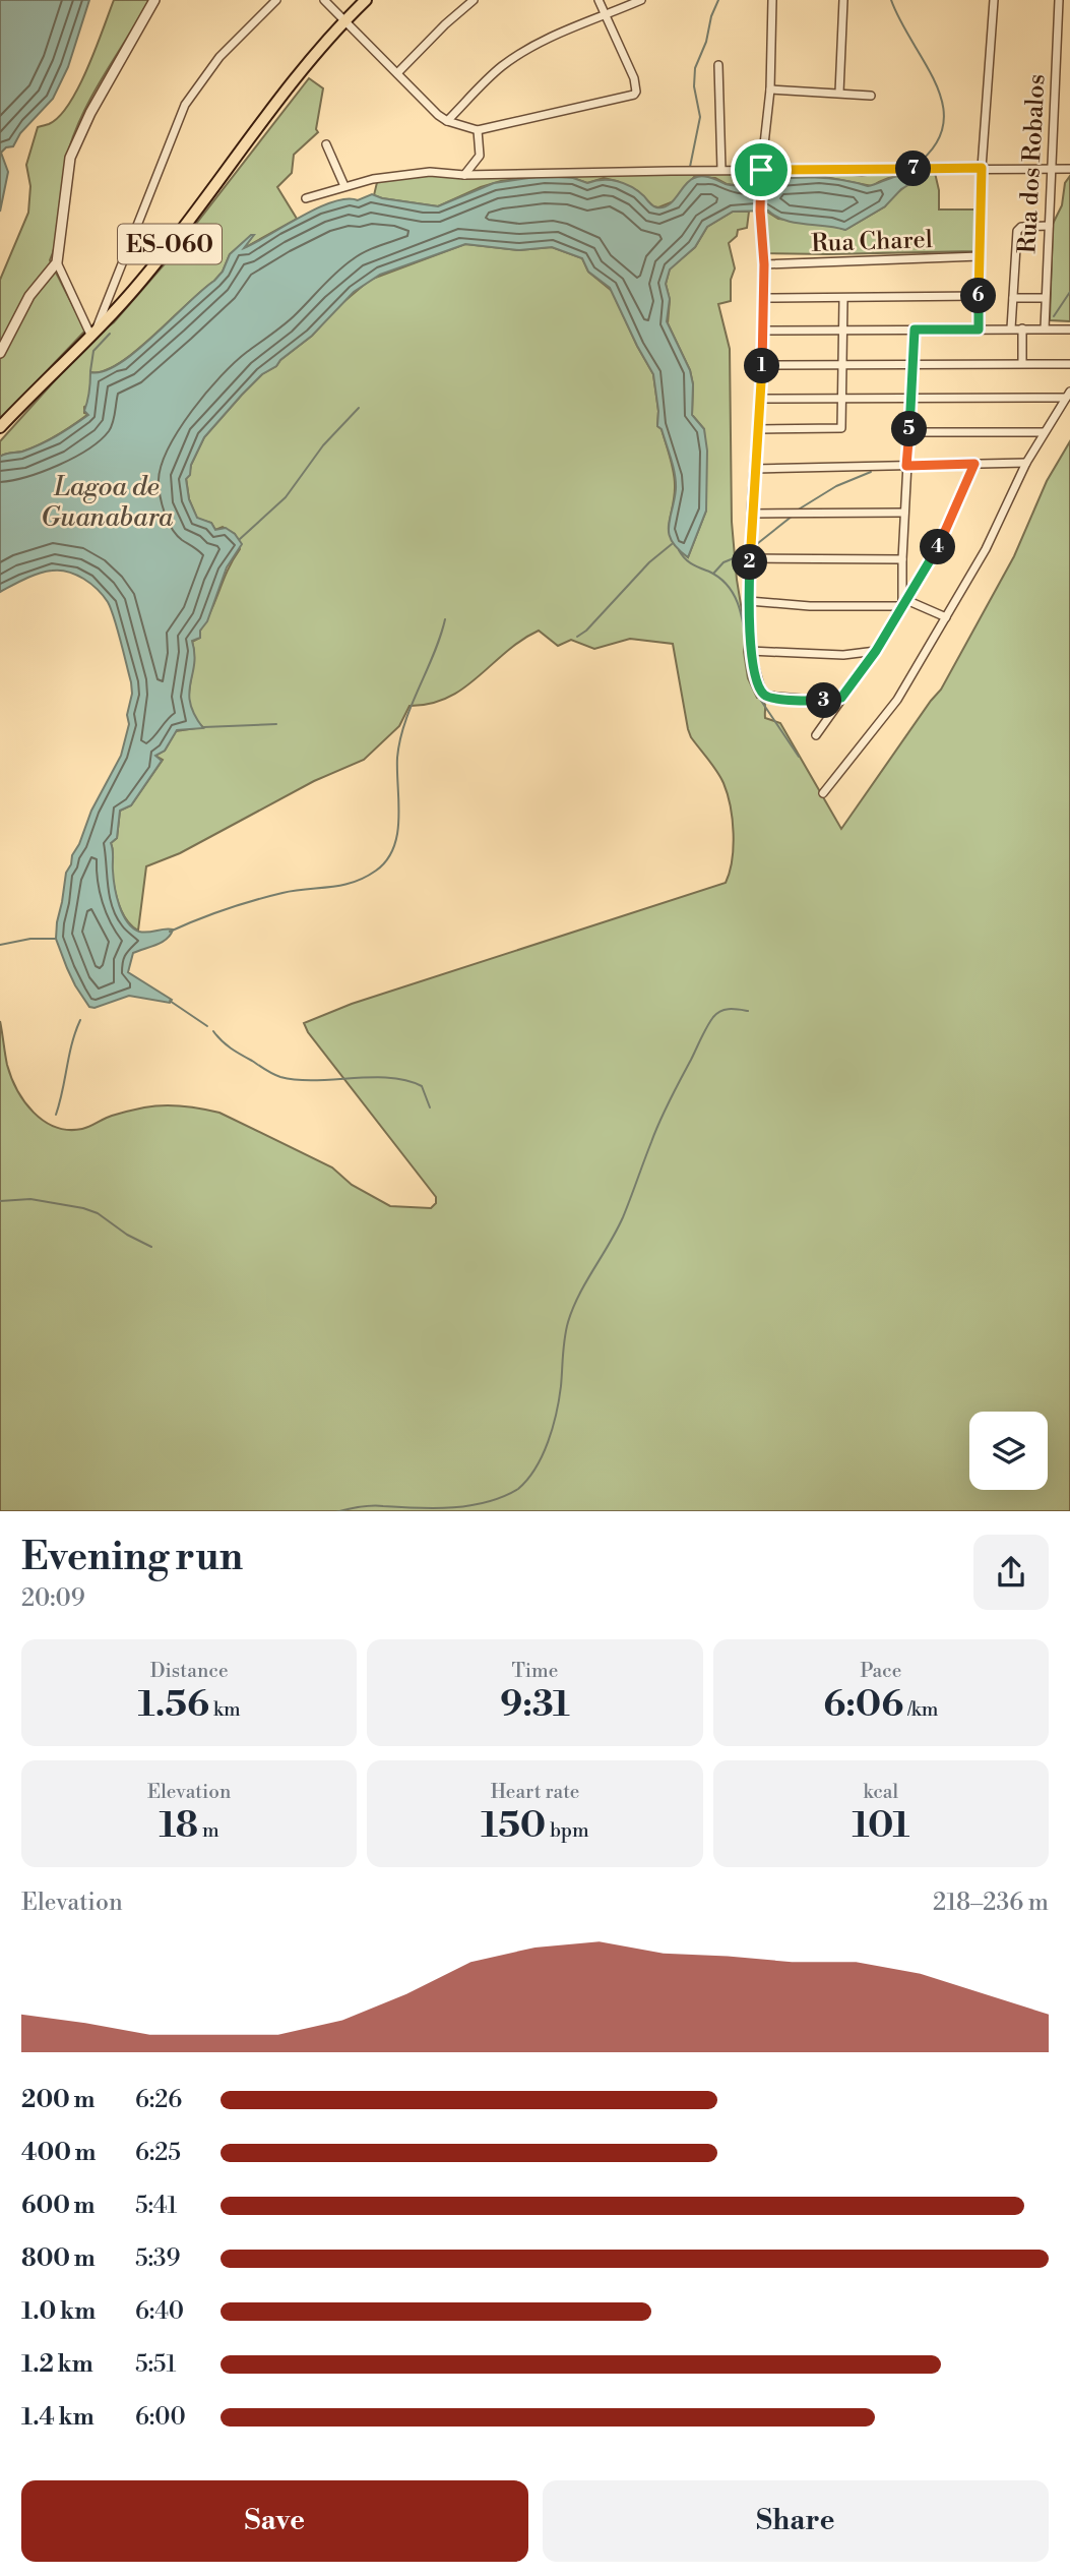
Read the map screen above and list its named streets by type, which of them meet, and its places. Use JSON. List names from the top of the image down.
{
  "streets": {
    "main road": ["ES-060"],
    "street": ["Rua dos Robalos", "Rua Charel"]
  },
  "water": ["Lagoa de Guanabara"],
  "page": {
    "pins": [
      "7",
      "6",
      "1",
      "5",
      "4",
      "2",
      "3"
    ],
    "heading": ["Evening run", "20:09"],
    "stats": [
      ["Distance", "1.56 km"],
      ["Time", "9:31"],
      ["Pace", "6:06 /km"],
      ["Elevation", "18 m"],
      ["Heart rate", "150 bpm"],
      ["kcal", "101"]
    ],
    "chart": ["Elevation", "218–236 m"],
    "list": [
      {
        "name": "200 m",
        "note": "6:26"
      },
      {
        "name": "400 m",
        "note": "6:25"
      },
      {
        "name": "600 m",
        "note": "5:41"
      },
      {
        "name": "800 m",
        "note": "5:39"
      },
      {
        "name": "1.0 km",
        "note": "6:40"
      },
      {
        "name": "1.2 km",
        "note": "5:51"
      },
      {
        "name": "1.4 km",
        "note": "6:00"
      }
    ],
    "buttons": ["Save", "Share"]
  }
}
